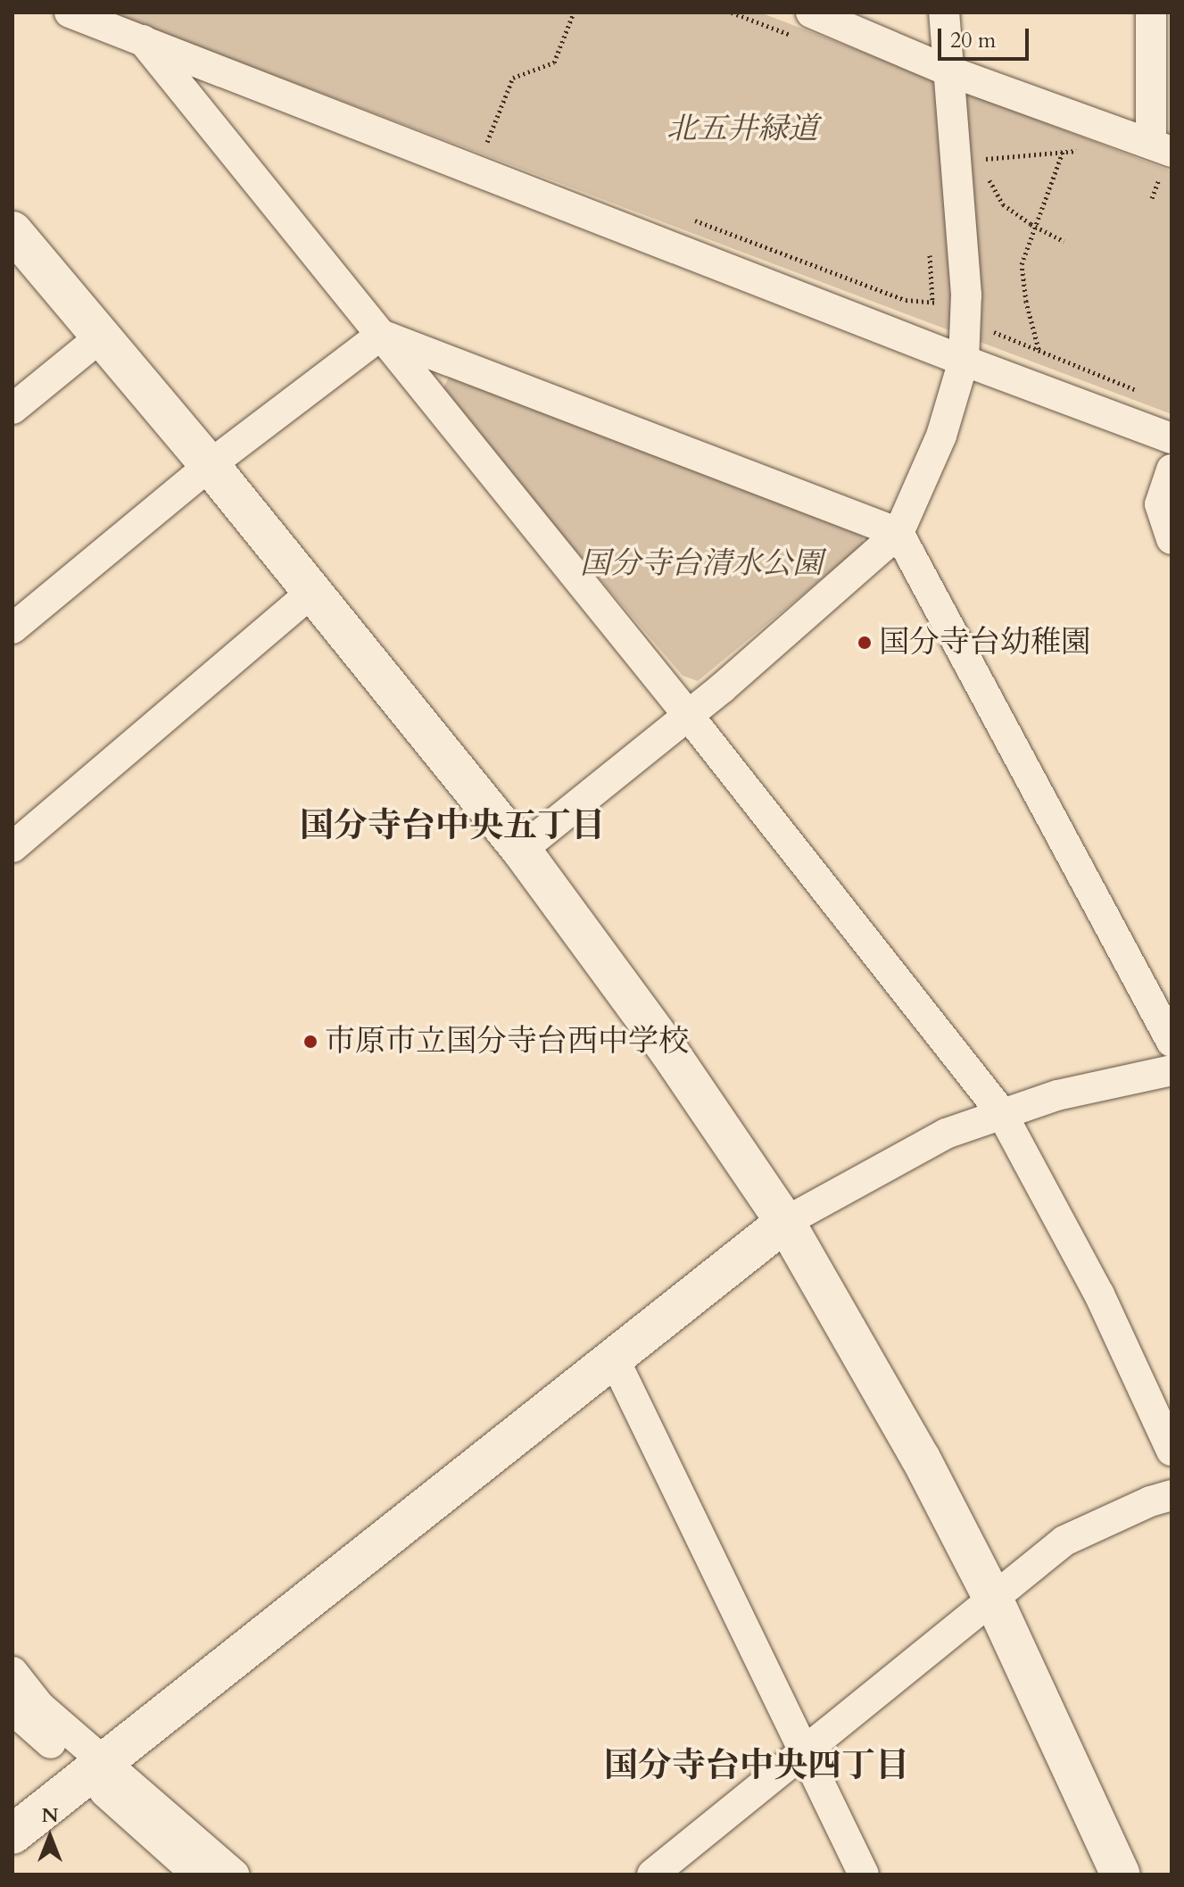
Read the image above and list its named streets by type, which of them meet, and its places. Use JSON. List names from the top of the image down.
{
  "districts": ["国分寺台中央五丁目", "国分寺台中央四丁目"],
  "parks": ["北五井緑道", "国分寺台清水公園"],
  "places": ["国分寺台幼稚園", "市原市立国分寺台西中学校"],
  "scale_bar": "20 m",
  "north": "top"
}
